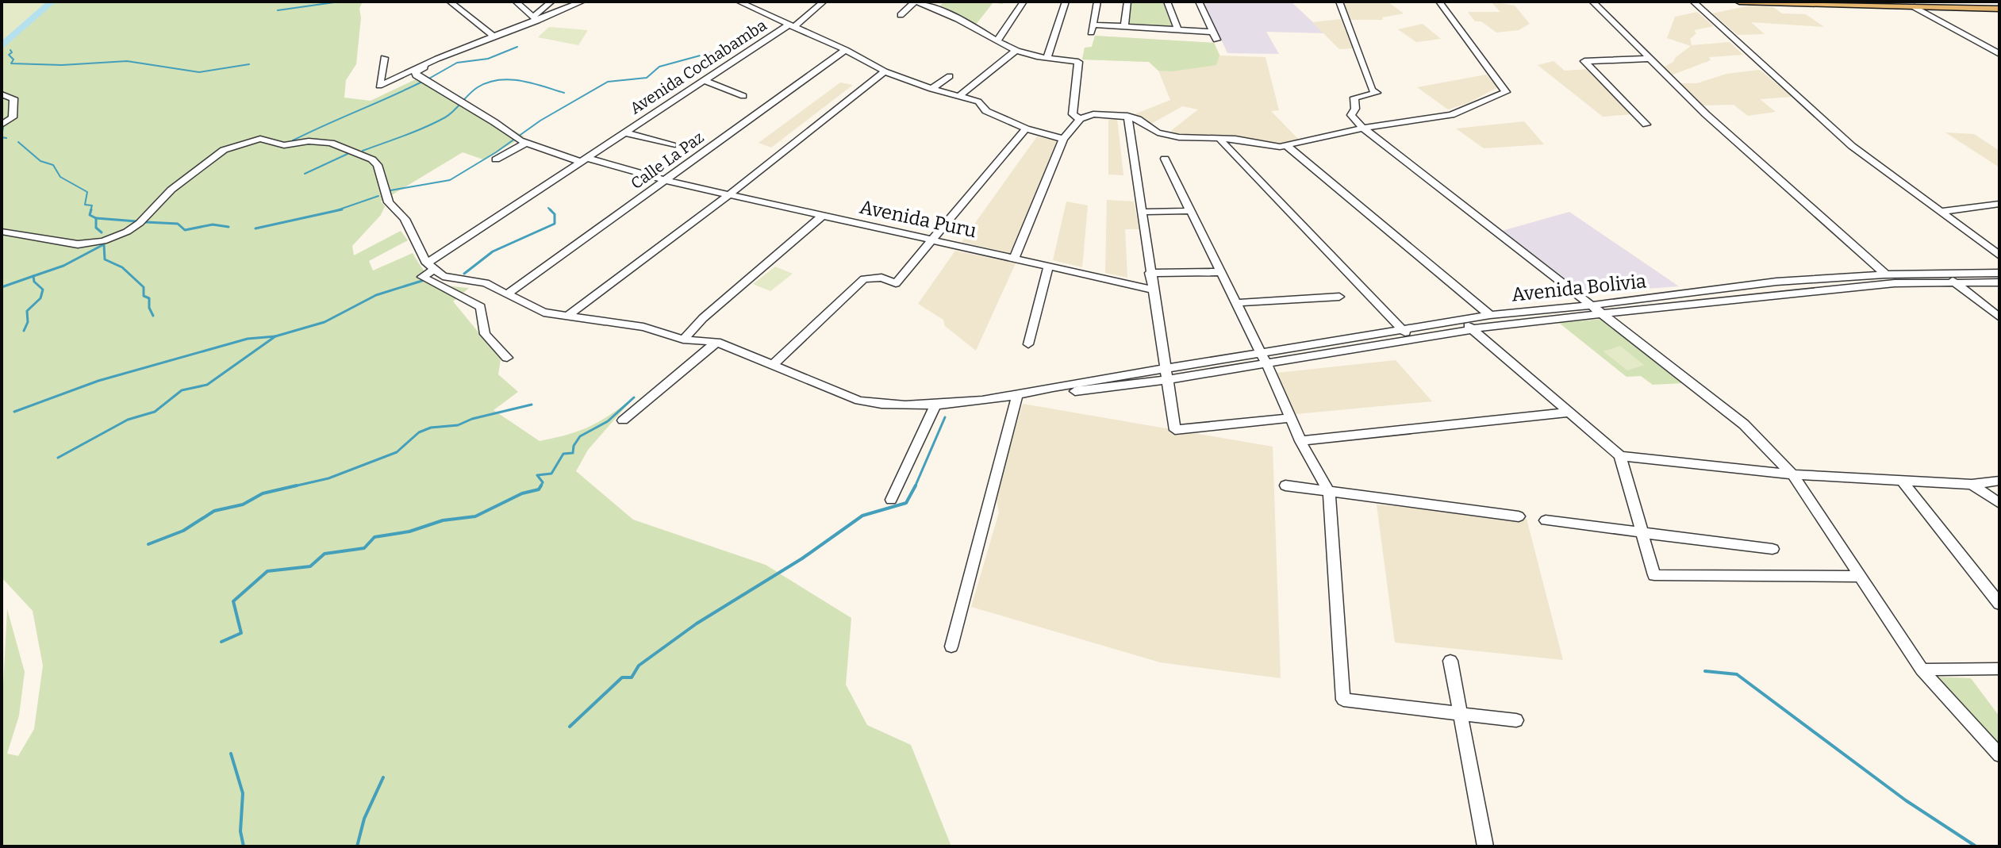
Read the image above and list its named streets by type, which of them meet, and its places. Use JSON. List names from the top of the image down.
{
  "streets": {
    "street": [
      "Avenida Cochabamba",
      "Calle La Paz",
      "Avenida Puru",
      "Avenida Bolivia"
    ]
  },
  "crossings": [
    ["Avenida Cochabamba", "Avenida Puru"],
    ["Avenida Cochabamba", "Avenida Bolivia"],
    ["Calle La Paz", "Avenida Puru"],
    ["Calle La Paz", "Avenida Bolivia"]
  ]
}
